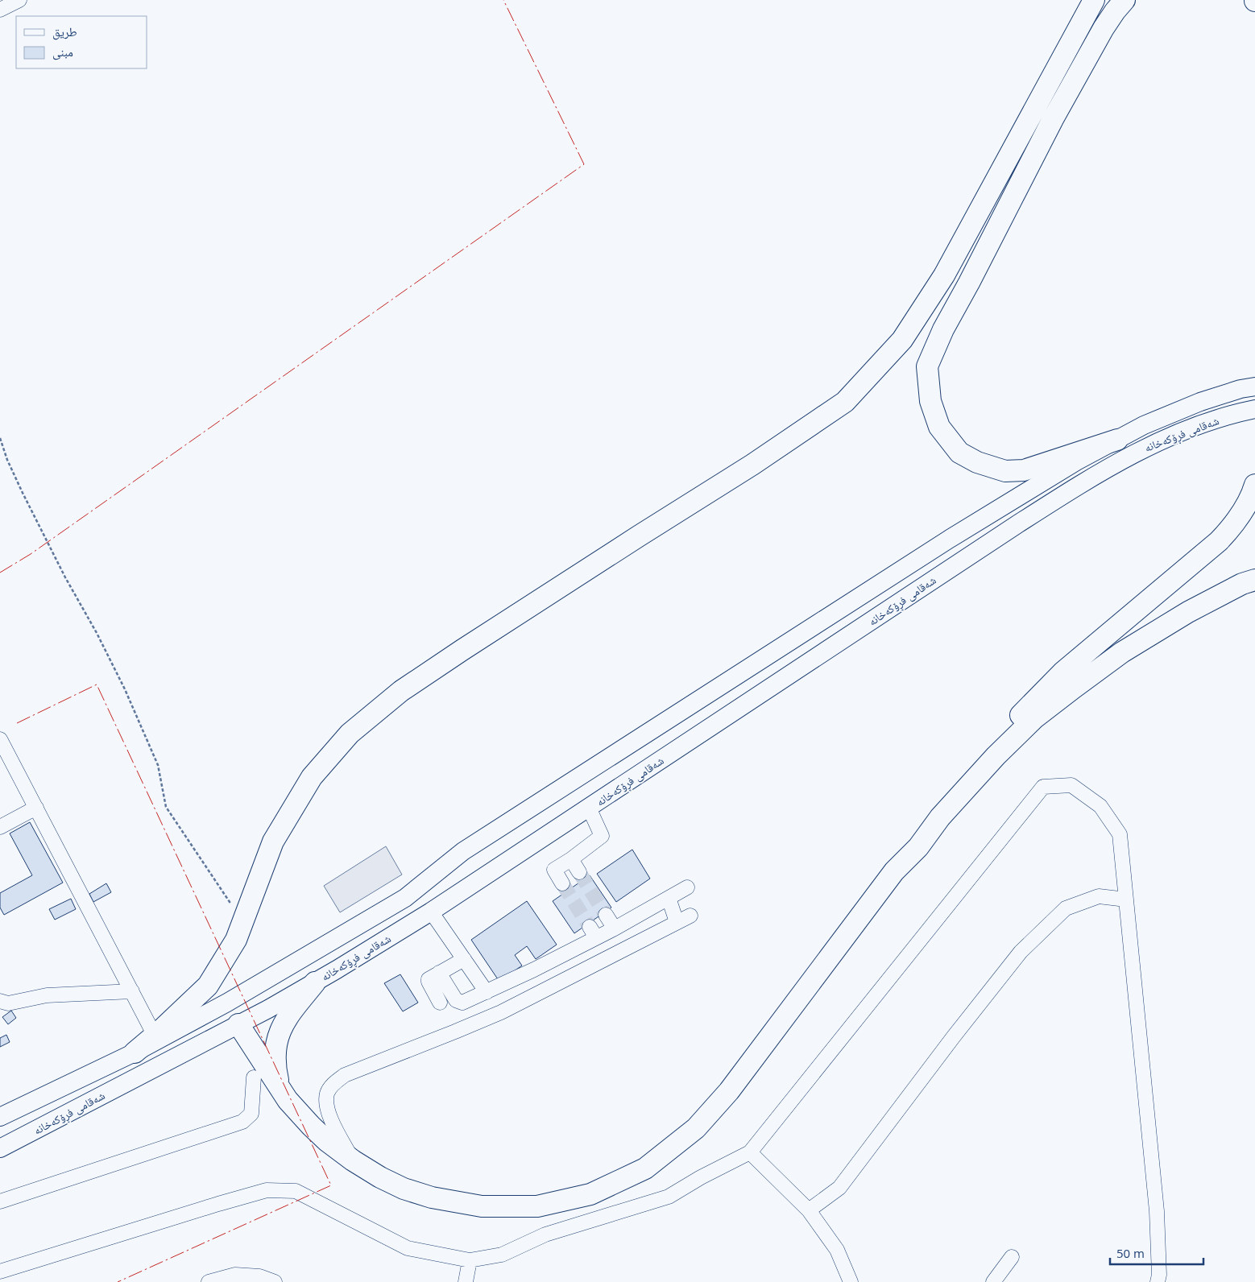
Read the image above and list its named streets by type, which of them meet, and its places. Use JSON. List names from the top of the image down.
{
  "streets": {
    "main road": ["شەقامی فڕۆکەخانە"]
  },
  "legend": ["طريق", "مبنى"],
  "scale_bar": "50 m"
}
